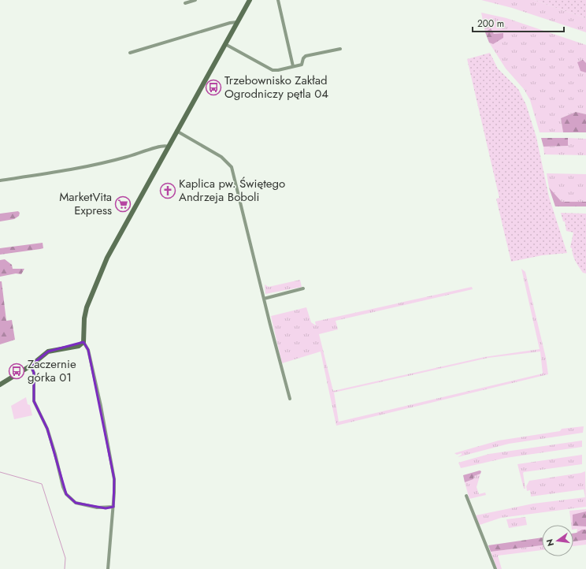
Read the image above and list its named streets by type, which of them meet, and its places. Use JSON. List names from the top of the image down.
{
  "places": {
    "bus stop": ["Trzebownisko Zakład Ogrodniczy pętla 04", "Zaczernie górka 01"],
    "church": ["Kaplica pw. Świętego Andrzeja Boboli"],
    "supermarket": ["MarketVita Express"]
  },
  "scale_bar": "200 m",
  "north": "left"
}
